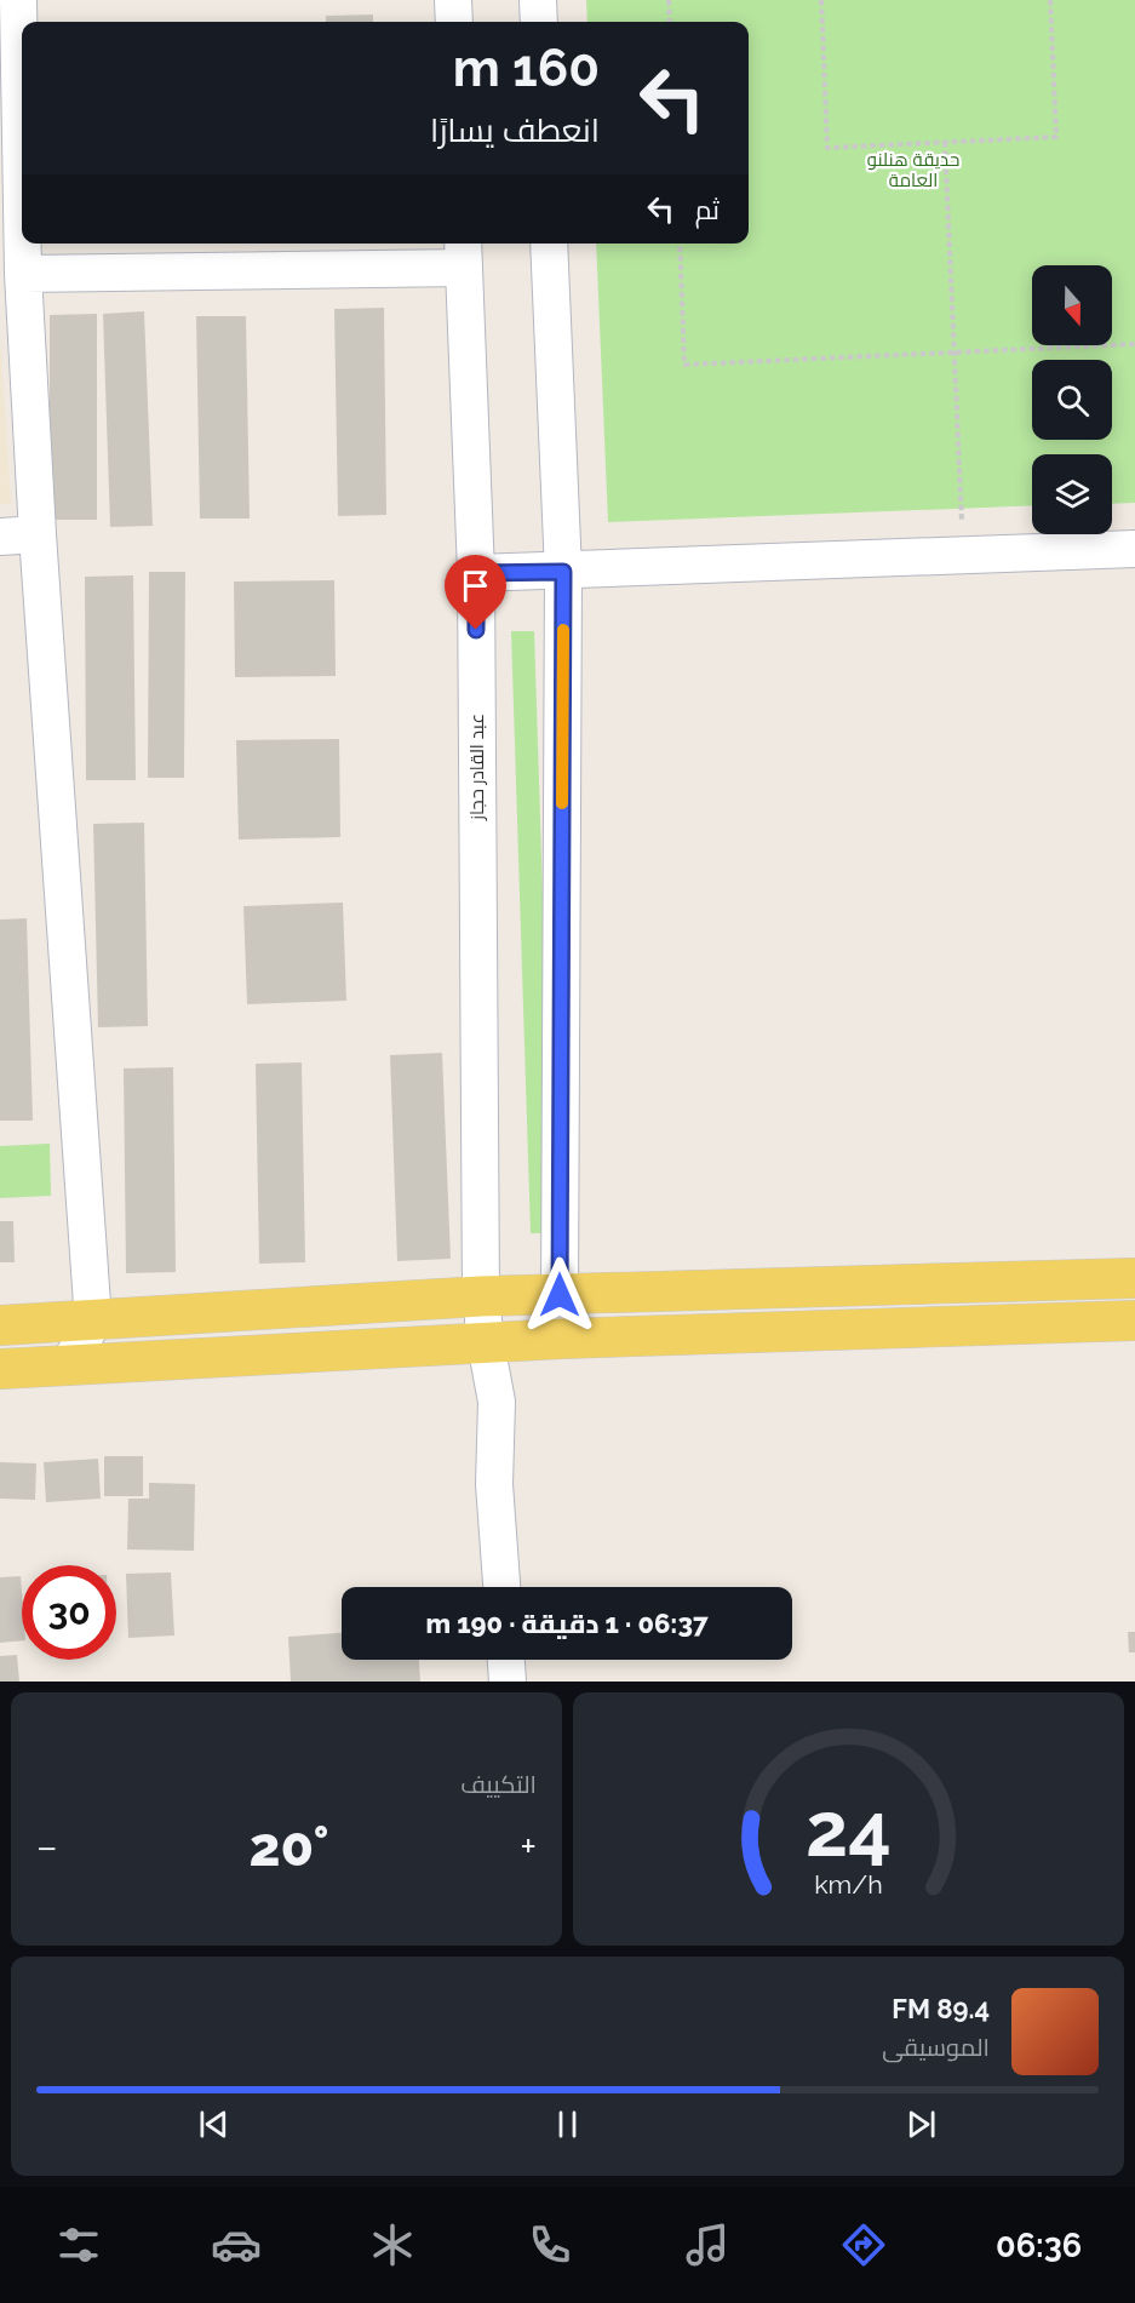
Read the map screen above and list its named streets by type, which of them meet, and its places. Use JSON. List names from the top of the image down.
{
  "streets": {
    "street": ["عبد القادر حجاز"]
  },
  "parks": ["حديقة هنلنو العامة"],
  "north": "bottom",
  "page": {
    "turn": ["160 m", "انعطف يسارًا"],
    "then": "ثم",
    "limit": "30",
    "trip": "06:37 · 1 دقيقة · 190 m",
    "tile": "التكييف",
    "heat": ["−", "20°", "+"],
    "song": ["89.4 FM", "الموسيقى"],
    "tabs": "06:36",
    "gauge": ["24", "km/h"]
  }
}
